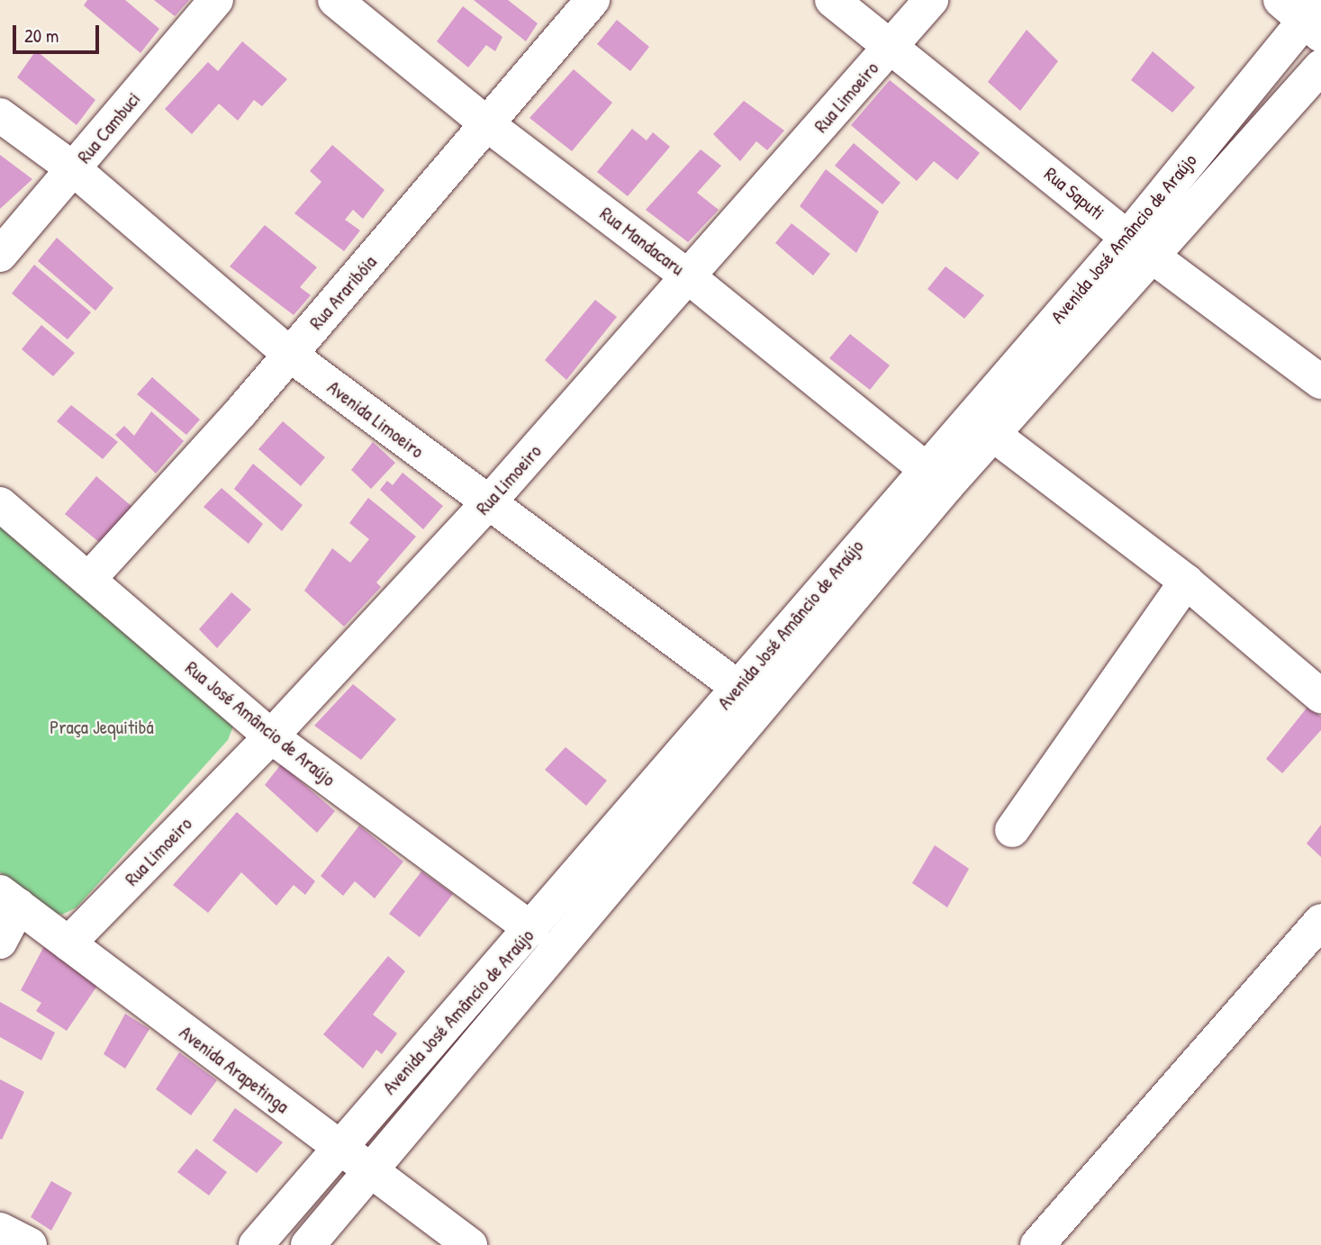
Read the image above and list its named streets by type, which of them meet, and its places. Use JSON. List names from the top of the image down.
{
  "streets": {
    "street": [
      "Rua Limoeiro",
      "Rua Cambuci",
      "Rua Saputi",
      "Avenida José Amâncio de Araújo",
      "Rua Mandacaru",
      "Rua Araribóia",
      "Avenida Limoeiro",
      "Rua José Amâncio de Araújo",
      "Avenida Arapetinga"
    ]
  },
  "crossings": [
    ["Rua Limoeiro", "Rua Saputi"],
    ["Rua Limoeiro", "Rua Mandacaru"],
    ["Rua Limoeiro", "Avenida Limoeiro"],
    ["Rua Limoeiro", "Rua José Amâncio de Araújo"],
    ["Rua Limoeiro", "Avenida Arapetinga"],
    ["Rua Cambuci", "Avenida Limoeiro"],
    ["Rua Saputi", "Avenida José Amâncio de Araújo"],
    ["Avenida José Amâncio de Araújo", "Rua Mandacaru"],
    ["Avenida José Amâncio de Araújo", "Avenida Limoeiro"],
    ["Avenida José Amâncio de Araújo", "Rua José Amâncio de Araújo"],
    ["Avenida José Amâncio de Araújo", "Avenida Arapetinga"],
    ["Rua Mandacaru", "Rua Araribóia"],
    ["Rua Araribóia", "Avenida Limoeiro"],
    ["Rua Araribóia", "Rua José Amâncio de Araújo"]
  ],
  "parks": ["Praça Jequitibá"],
  "scale_bar": "20 m"
}
